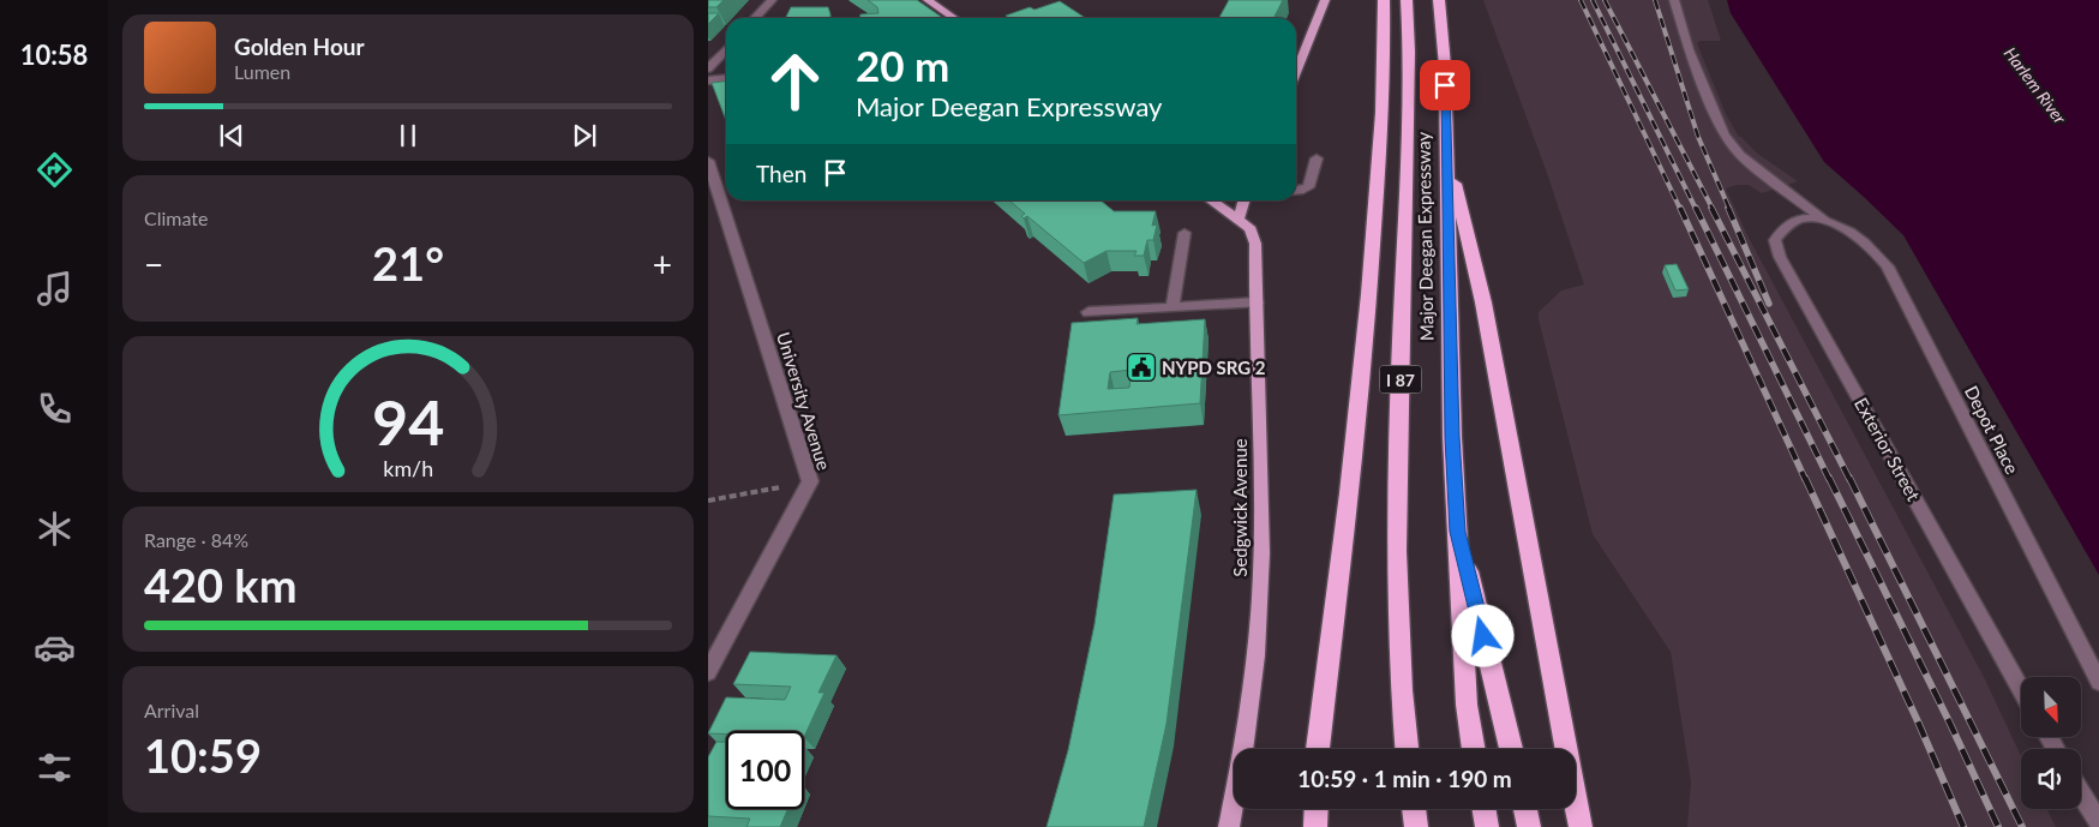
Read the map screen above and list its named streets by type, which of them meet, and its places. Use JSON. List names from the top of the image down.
{
  "streets": {
    "highway": ["Major Deegan Expressway", "I 87"],
    "main road": ["Sedgwick Avenue"],
    "street": ["University Avenue", "Depot Place", "Exterior Street"]
  },
  "crossings": [
    ["Depot Place", "Exterior Street"]
  ],
  "water": ["Harlem River"],
  "places": {
    "public building": ["NYPD SRG 2"]
  },
  "north": "bottom right",
  "page": {
    "tabs": "10:58",
    "turn": ["20 m", "Major Deegan Expressway"],
    "song": ["Golden Hour", "Lumen"],
    "then": "Then",
    "tile": [
      "Climate",
      ["Range · 84%", "420 km"],
      ["Arrival", "10:59"]
    ],
    "heat": ["−", "21°", "+"],
    "limit": "100",
    "trip": "10:59 · 1 min · 190 m",
    "gauge": ["94", "km/h"]
  }
}
